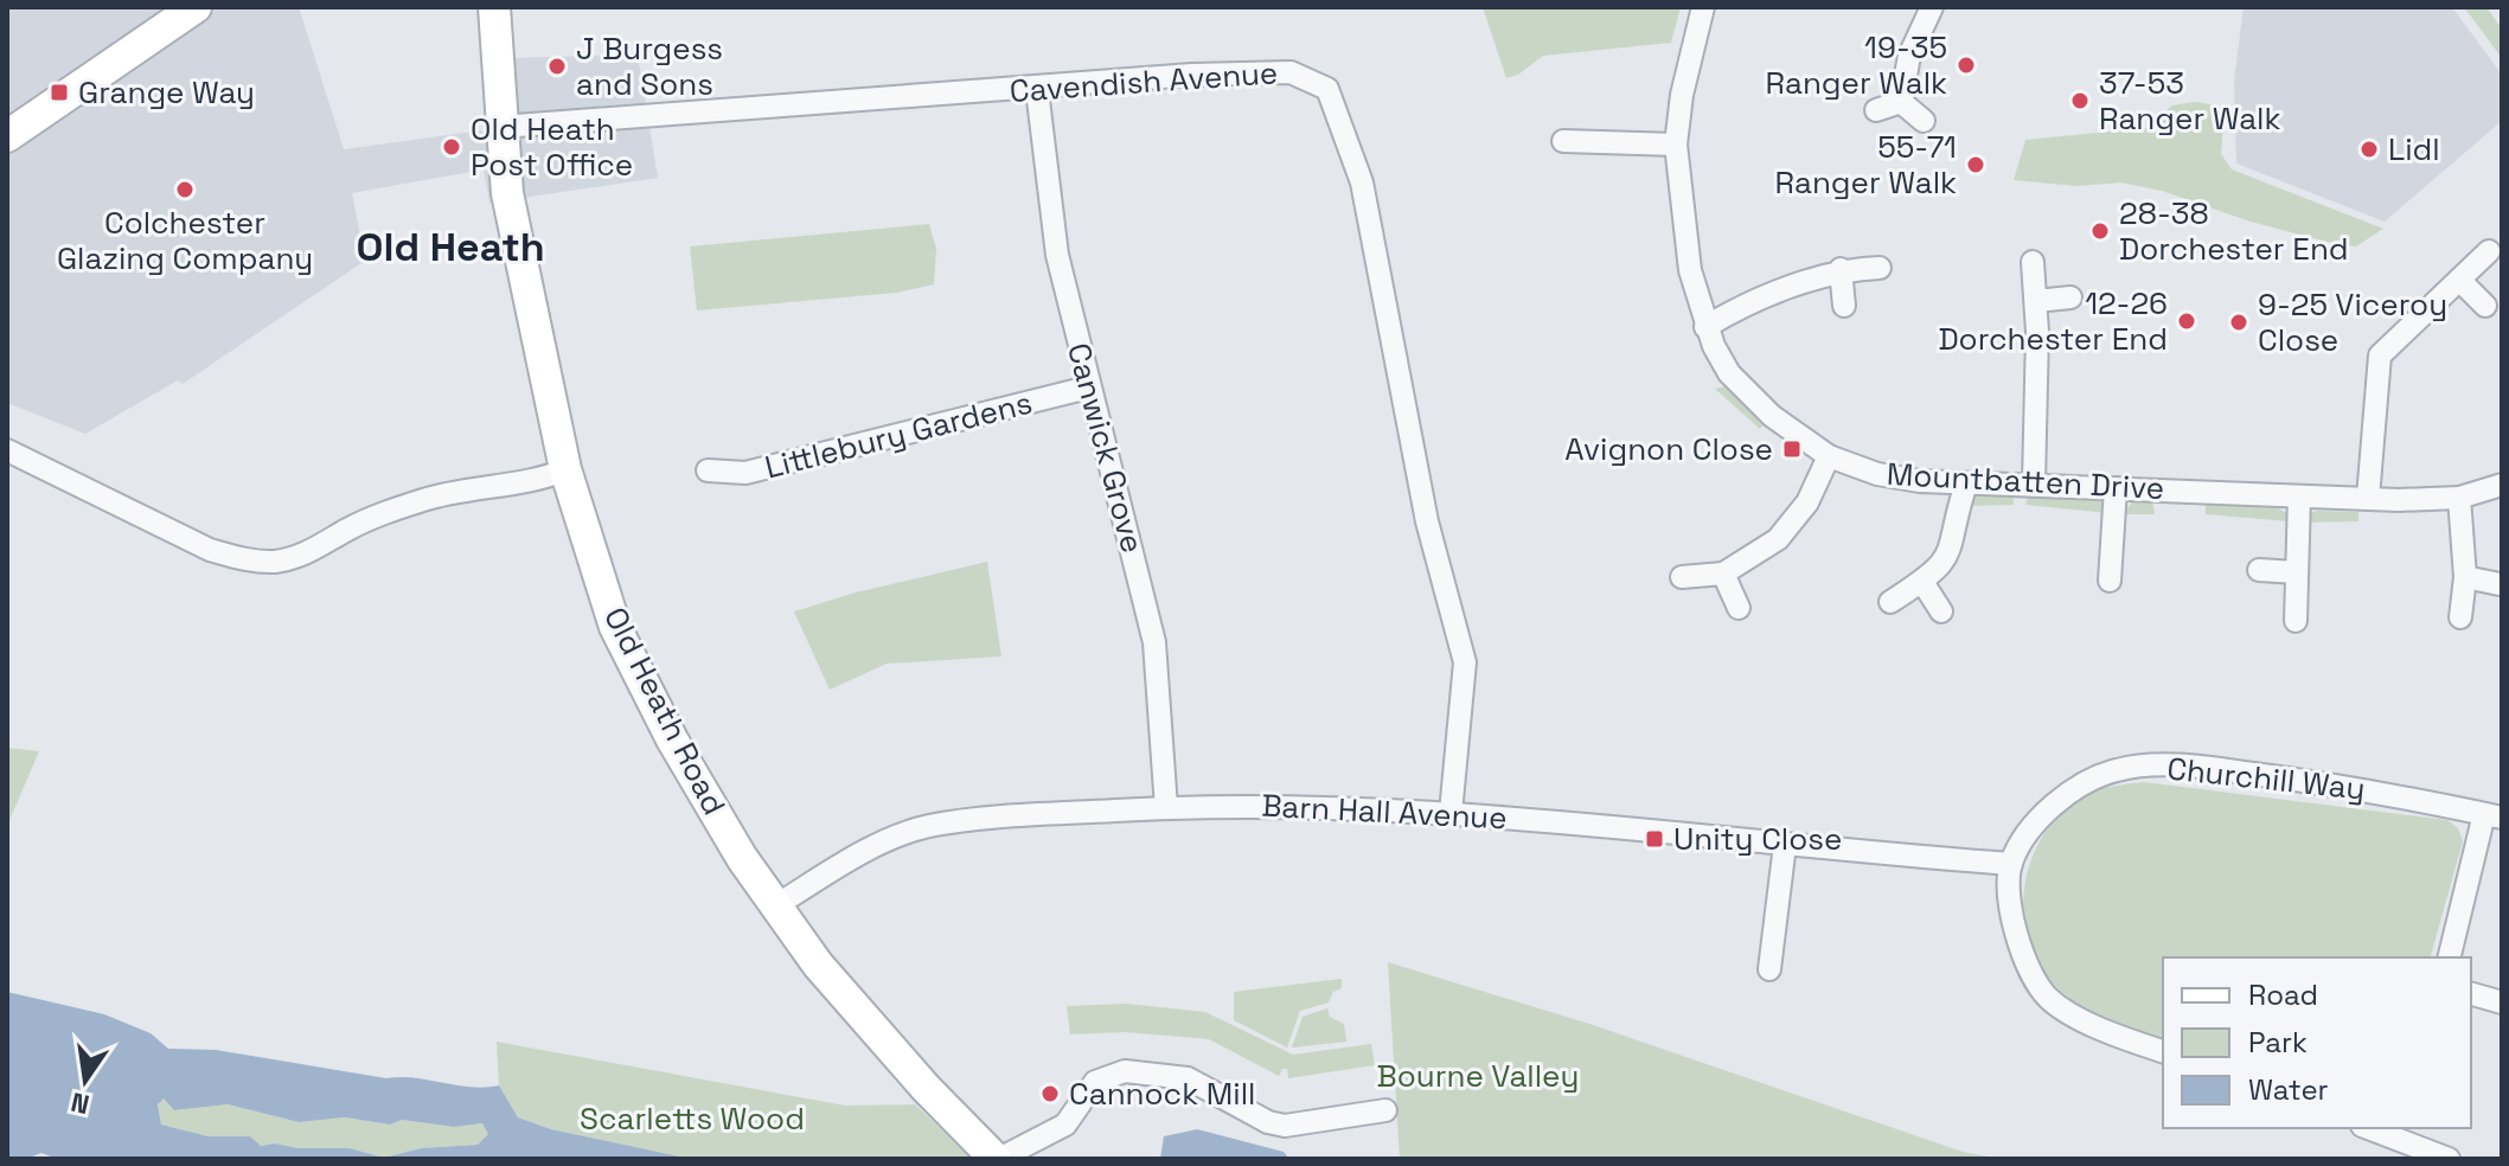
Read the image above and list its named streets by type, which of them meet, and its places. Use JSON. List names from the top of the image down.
{
  "streets": {
    "street": [
      "Cavendish Avenue",
      "Littlebury Gardens",
      "Canwick Grove",
      "Mountbatten Drive",
      "Old Heath Road",
      "Churchill Way",
      "Barn Hall Avenue"
    ]
  },
  "crossings": [
    ["Cavendish Avenue", "Canwick Grove"],
    ["Cavendish Avenue", "Old Heath Road"],
    ["Cavendish Avenue", "Barn Hall Avenue"],
    ["Littlebury Gardens", "Canwick Grove"],
    ["Canwick Grove", "Barn Hall Avenue"],
    ["Old Heath Road", "Barn Hall Avenue"],
    ["Churchill Way", "Barn Hall Avenue"]
  ],
  "districts": ["Old Heath"],
  "parks": ["Bourne Valley", "Scarletts Wood"],
  "places": {
    "other": [
      "19-35 Ranger Walk",
      "J Burgess and Sons",
      "37-53 Ranger Walk",
      "Old Heath Post Office",
      "Lidl",
      "55-71 Ranger Walk",
      "Colchester Glazing Company",
      "28-38 Dorchester End",
      "12-26 Dorchester End",
      "9-25 Viceroy Close",
      "Cannock Mill"
    ],
    "transit": ["Grange Way", "Avignon Close", "Unity Close"]
  },
  "legend": ["Road", "Park", "Water"],
  "north": "bottom"
}
